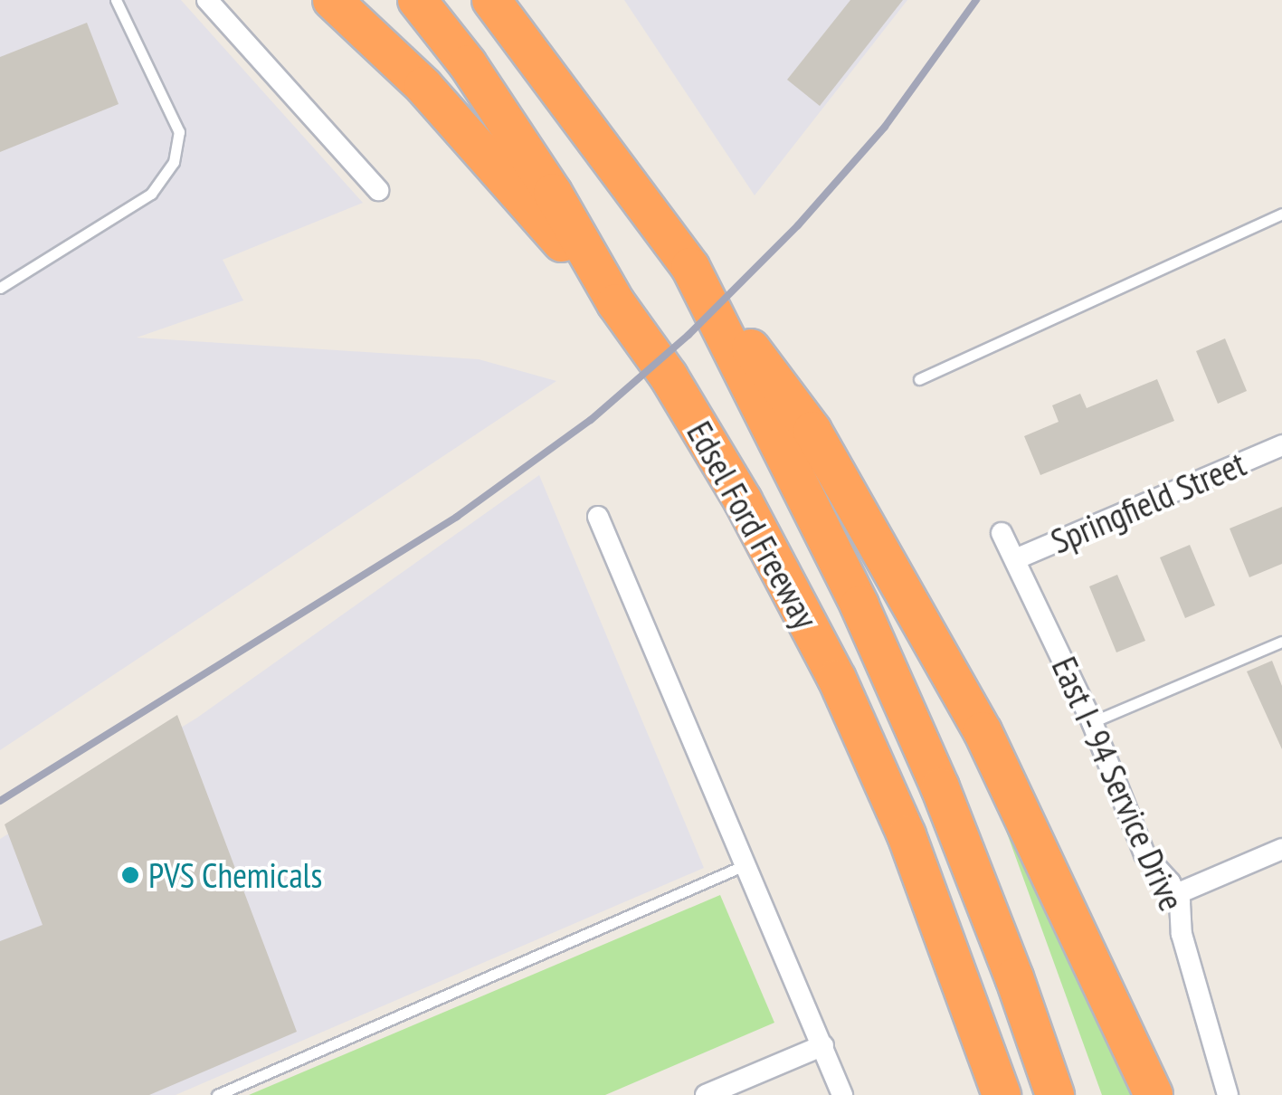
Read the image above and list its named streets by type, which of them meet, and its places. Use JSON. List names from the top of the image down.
{
  "streets": {
    "highway": ["Edsel Ford Freeway"],
    "street": ["Springfield Street", "East I- 94 Service Drive"]
  },
  "crossings": [
    ["Springfield Street", "East I- 94 Service Drive"]
  ],
  "places": ["PVS Chemicals"]
}
